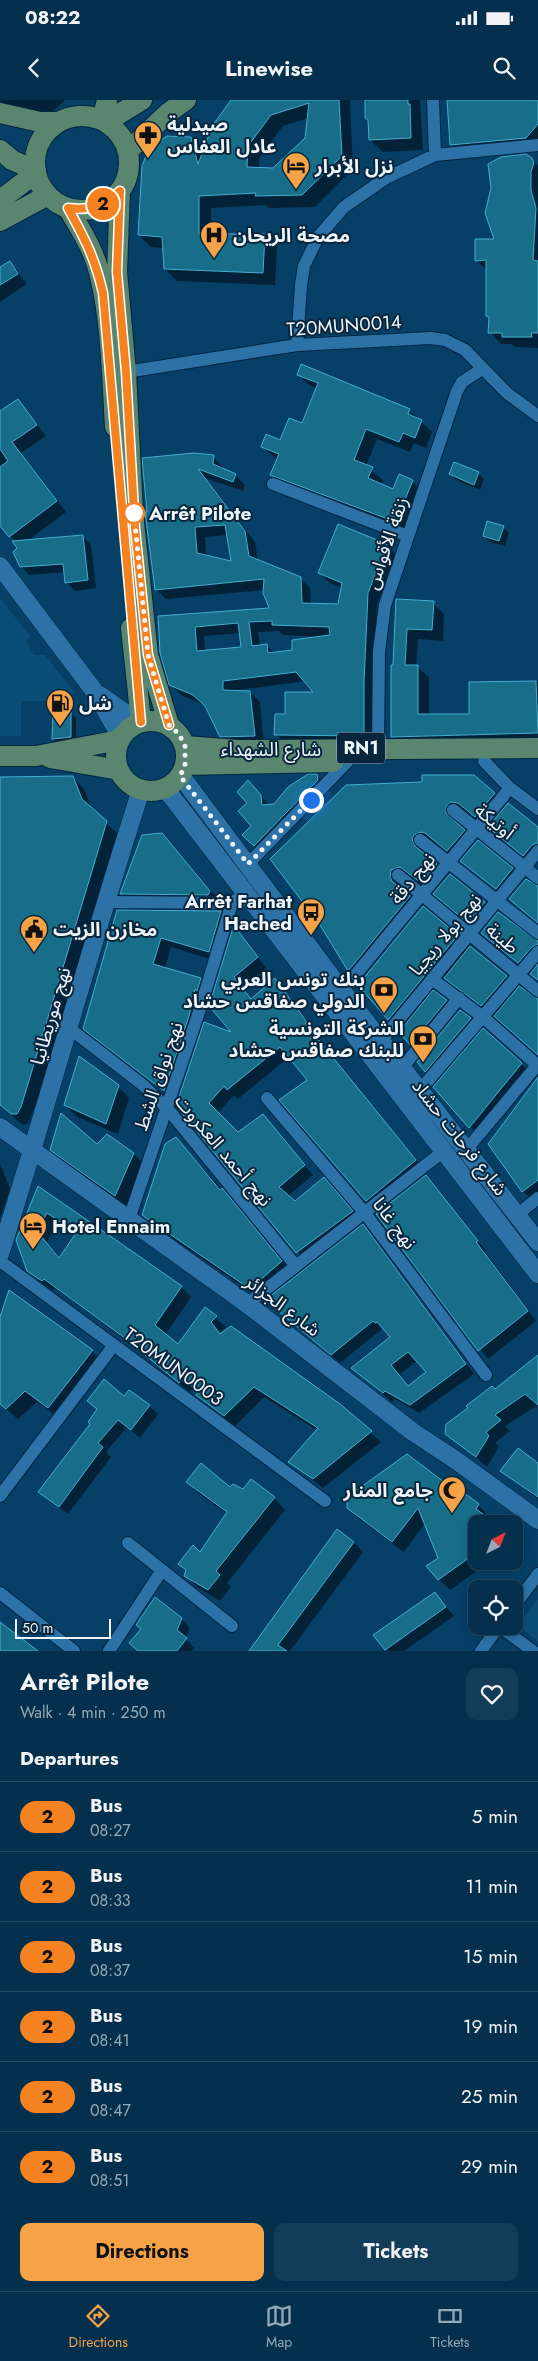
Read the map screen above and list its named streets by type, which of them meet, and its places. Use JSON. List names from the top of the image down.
{
  "streets": {
    "main road": ["RN1", "شارع الشهداء"],
    "street": [
      "T20MUN0014",
      "زنقة الأقواس",
      "أوتيكة",
      "نهج دقة",
      "نهج بولا ريجيا",
      "طينة",
      "نهج موريطانيا",
      "نهج نواق الشط",
      "شارع فرحات حشاد",
      "نهج أحمد العكروت",
      "نهج غانا",
      "شارع الجزائر",
      "T20MUN0003"
    ]
  },
  "crossings": [
    ["T20MUN0014", "زنقة الأقواس"],
    ["زنقة الأقواس", "شارع الشهداء"],
    ["شارع الشهداء", "نهج موريطانيا"],
    ["شارع الشهداء", "شارع فرحات حشاد"],
    ["أوتيكة", "نهج دقة"],
    ["أوتيكة", "نهج بولا ريجيا"],
    ["نهج دقة", "طينة"],
    ["نهج دقة", "شارع فرحات حشاد"],
    ["نهج بولا ريجيا", "طينة"],
    ["نهج بولا ريجيا", "شارع فرحات حشاد"],
    ["نهج موريطانيا", "شارع فرحات حشاد"],
    ["نهج موريطانيا", "نهج أحمد العكروت"],
    ["نهج موريطانيا", "شارع الجزائر"],
    ["نهج نواق الشط", "شارع فرحات حشاد"],
    ["نهج نواق الشط", "نهج أحمد العكروت"],
    ["نهج نواق الشط", "شارع الجزائر"]
  ],
  "places": {
    "pharmacy": ["صيدلية عادل العفاس"],
    "hotel": ["نزل الأبرار", "Hotel Ennaim"],
    "hospital": ["مصحة الريحان"],
    "other": ["Arrêt Pilote"],
    "fuel station": ["شل"],
    "bus stop": ["Arrêt Farhat Hached"],
    "public building": ["مخازن الزيت"],
    "bank": ["بنك تونس العربي الدولي صفاقس حشاد", "الشركة التونسية للبنك صفاقس حشاد"],
    "mosque": ["جامع المنار"]
  },
  "lines": ["bus line 2"],
  "scale_bar": "50 m",
  "north": "top right",
  "page": {
    "status": "08:22",
    "header": "Linewise",
    "on_map": "2",
    "scale": "50 m",
    "heading": [
      ["Arrêt Pilote", "Walk · 4 min · 250 m"],
      "Departures"
    ],
    "list": [
      {
        "mark": "2",
        "name": "Bus",
        "note": "08:27",
        "value": "5 min"
      },
      {
        "mark": "2",
        "name": "Bus",
        "note": "08:33",
        "value": "11 min"
      },
      {
        "mark": "2",
        "name": "Bus",
        "note": "08:37",
        "value": "15 min"
      },
      {
        "mark": "2",
        "name": "Bus",
        "note": "08:41",
        "value": "19 min"
      },
      {
        "mark": "2",
        "name": "Bus",
        "note": "08:47",
        "value": "25 min"
      },
      {
        "mark": "2",
        "name": "Bus",
        "note": "08:51",
        "value": "29 min"
      }
    ],
    "buttons": ["Directions", "Tickets"],
    "tabs": ["Directions", "Map", "Tickets"]
  }
}
